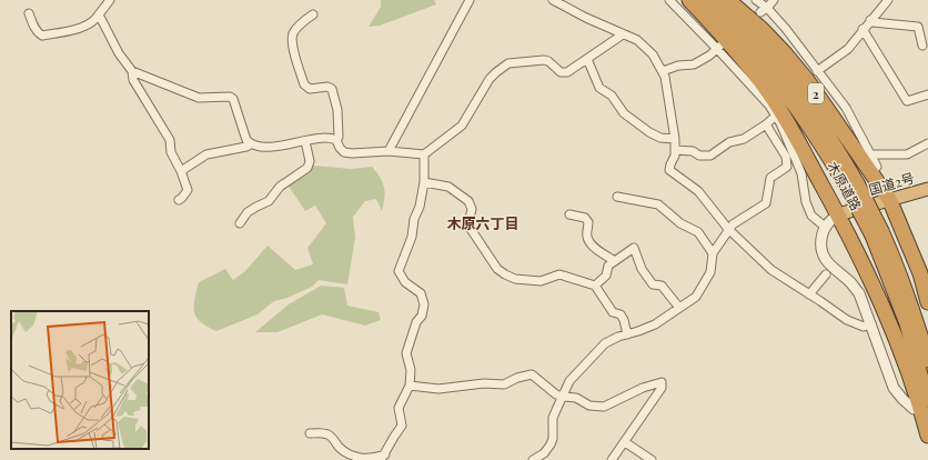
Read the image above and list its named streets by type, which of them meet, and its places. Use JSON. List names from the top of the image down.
{
  "streets": {
    "highway": ["2", "国道2号", "木原道路"]
  },
  "crossings": [
    ["2", "国道2号"]
  ],
  "districts": ["木原六丁目"]
}
